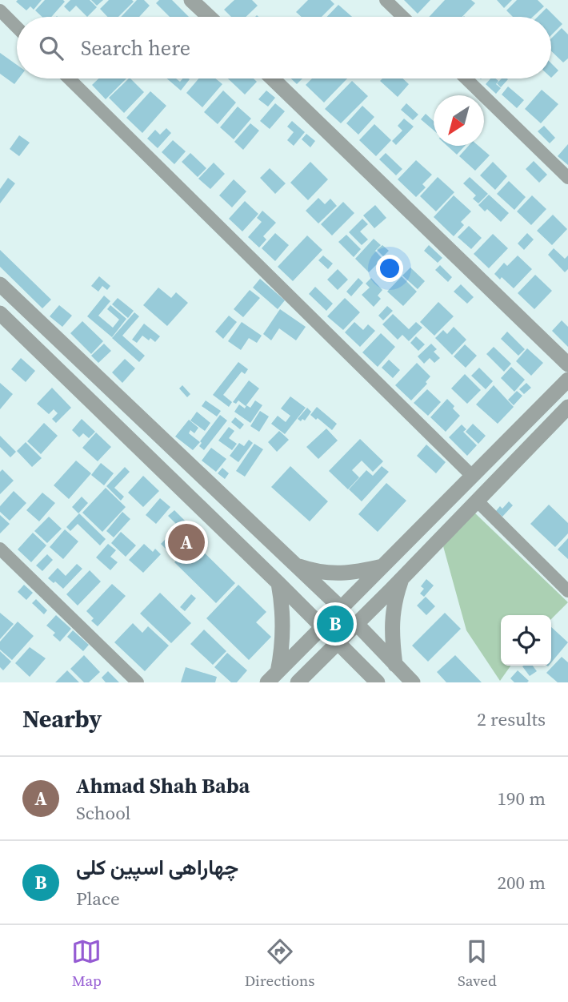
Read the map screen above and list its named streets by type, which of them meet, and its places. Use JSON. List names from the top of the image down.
{
  "north": "bottom left",
  "page": {
    "search": "Search here",
    "pins": ["A", "B"],
    "heading": ["Nearby", "2 results"],
    "list": [
      {
        "mark": "A",
        "name": "Ahmad Shah Baba",
        "note": "School",
        "value": "190 m"
      },
      {
        "mark": "B",
        "name": "چهاراهی اسپین کلی",
        "note": "Place",
        "value": "200 m"
      }
    ],
    "nav": ["Map", "Directions", "Saved"]
  }
}
